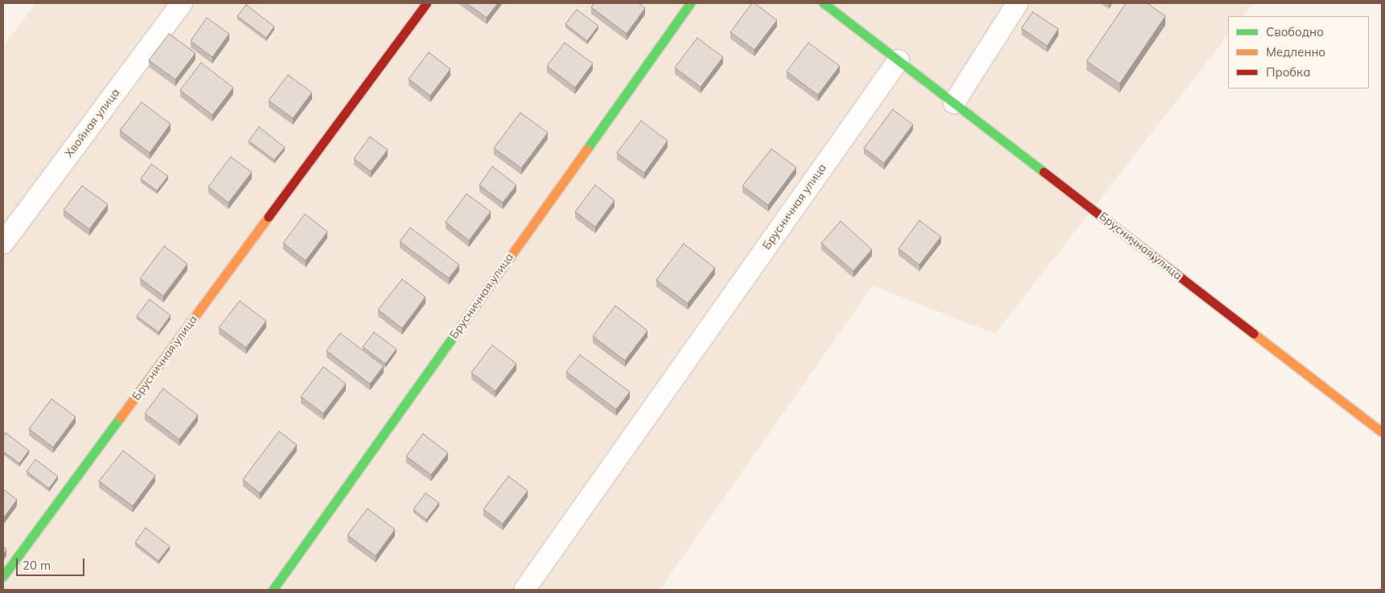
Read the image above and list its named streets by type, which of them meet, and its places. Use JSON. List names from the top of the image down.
{
  "streets": {
    "street": ["Хвойная улица", "Брусничная улица"]
  },
  "legend": ["Свободно", "Медленно", "Пробка"],
  "scale_bar": "20 m"
}
